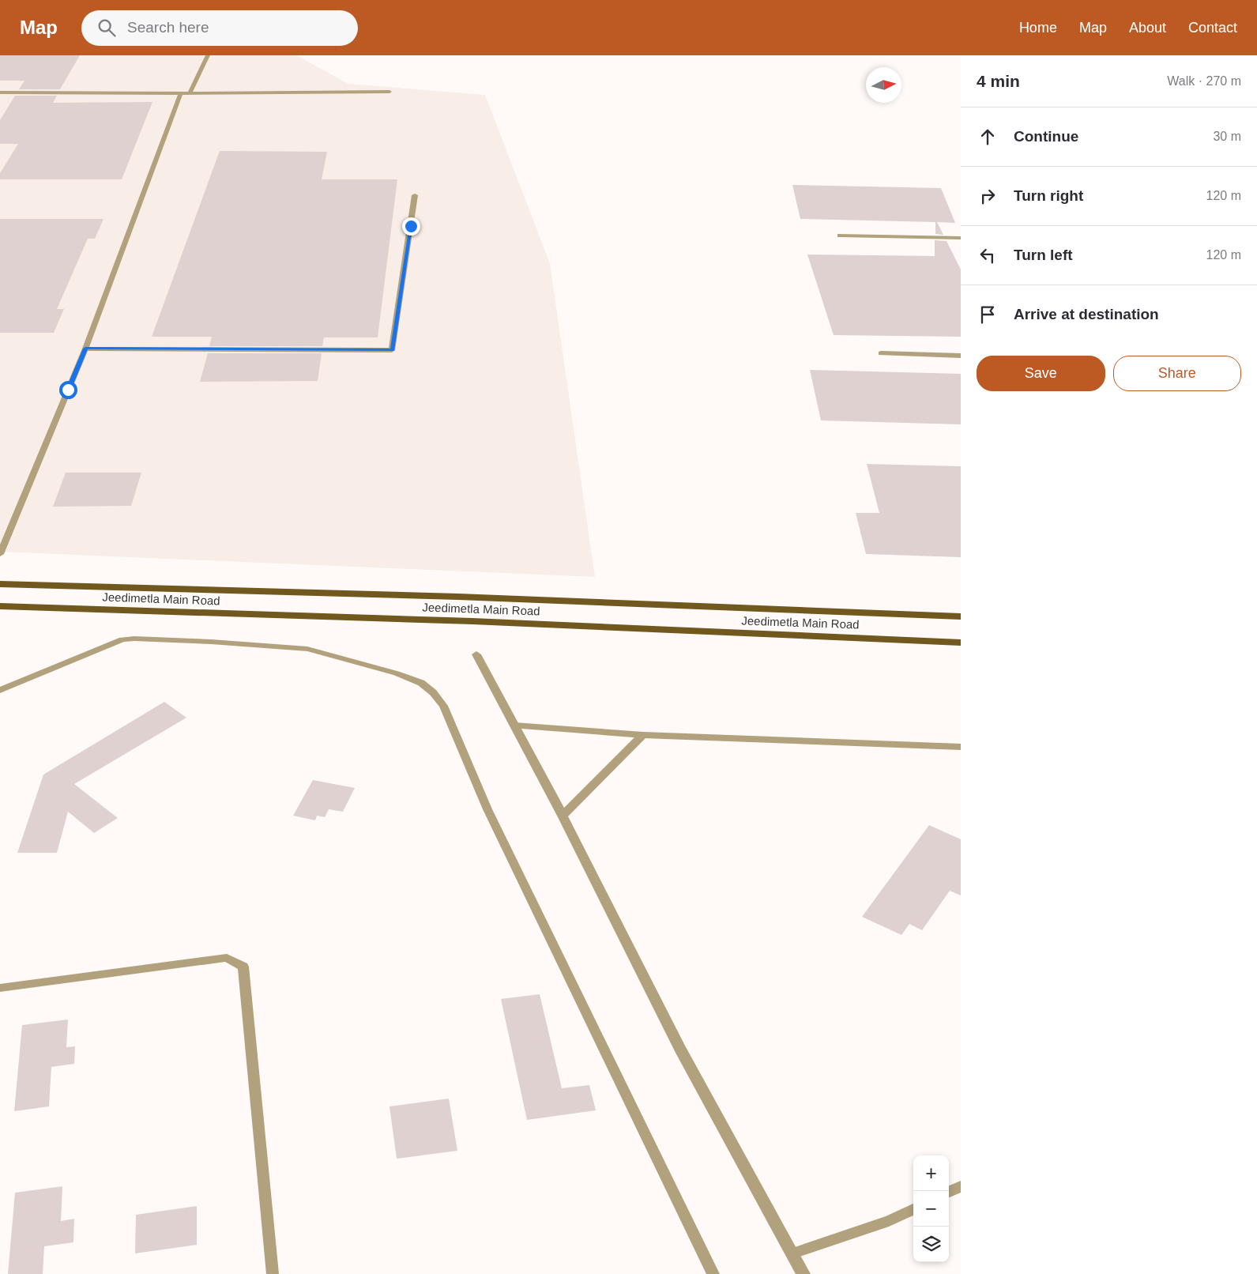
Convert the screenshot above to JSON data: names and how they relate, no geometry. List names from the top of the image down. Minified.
{"streets":{"main road":["Jeedimetla Main Road"]},"north":"right","page":{"header":"Map","search":"Search here","nav":["Home","Map","About","Contact"],"heading":["4 min","Walk · 270 m"],"list":[["Continue","30 m"],["Turn right","120 m"],["Turn left","120 m"],"Arrive at destination"],"buttons":["Save","Share"],"map_buttons":["+","−"]}}
